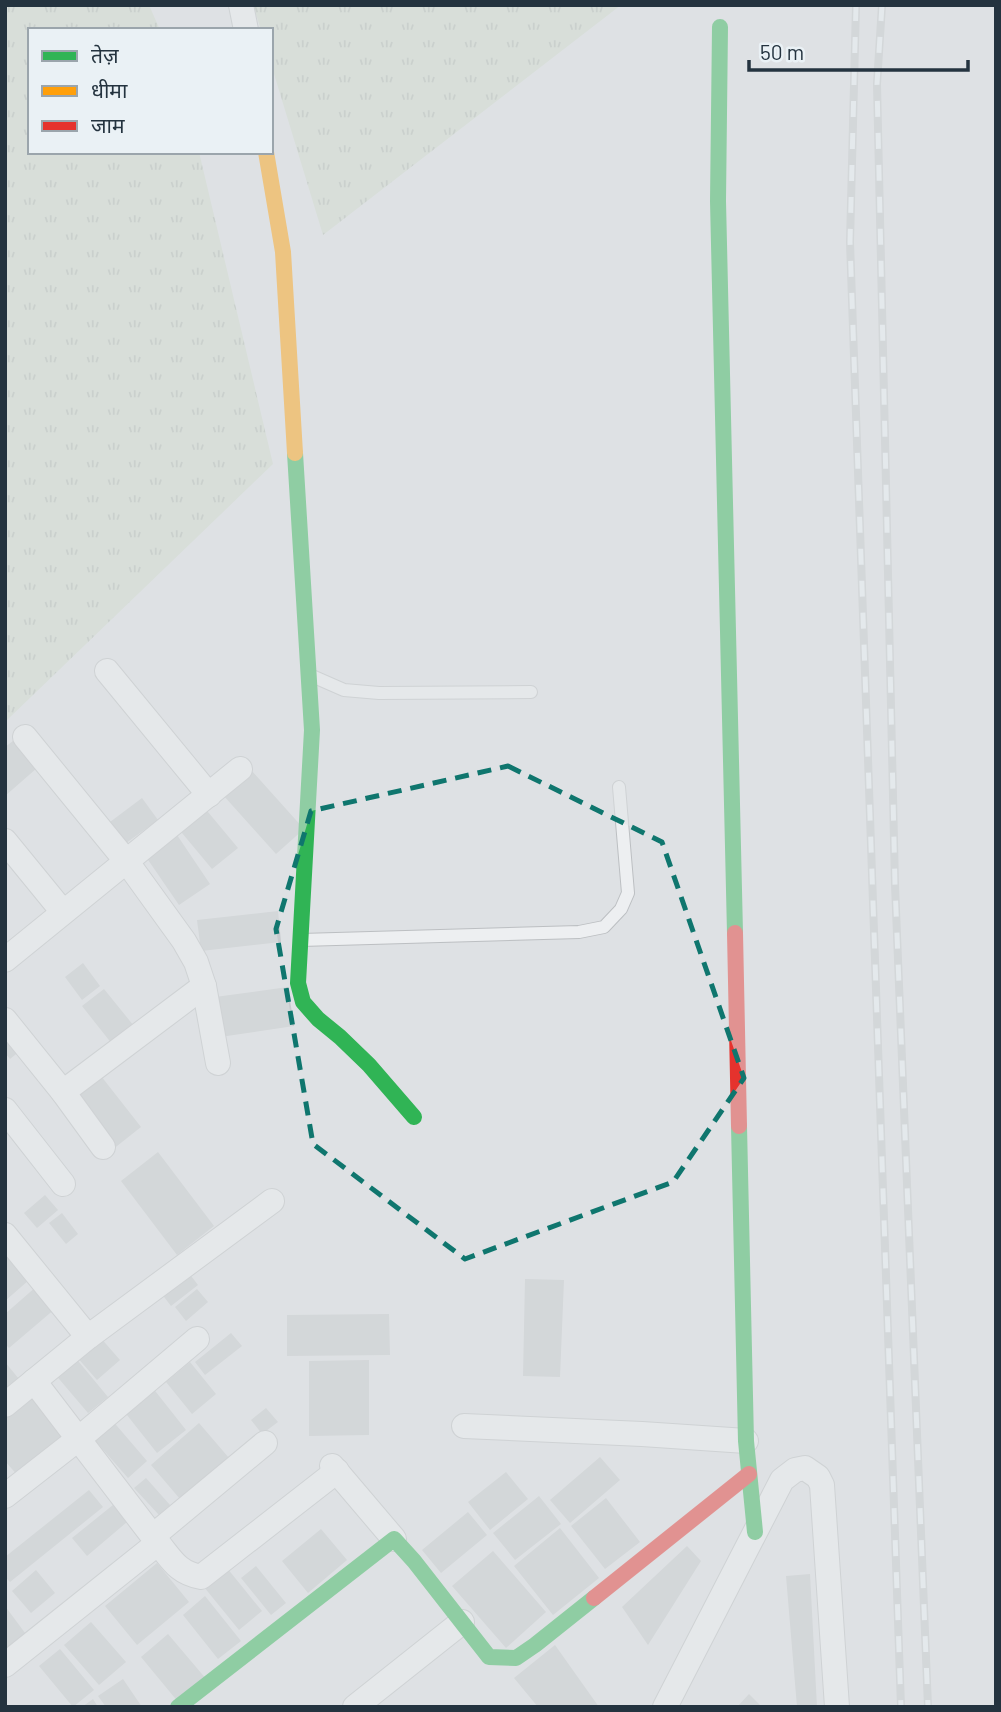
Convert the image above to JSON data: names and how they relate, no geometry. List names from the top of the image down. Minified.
{"legend":["तेज़","धीमा","जाम"],"scale_bar":"50 m"}
